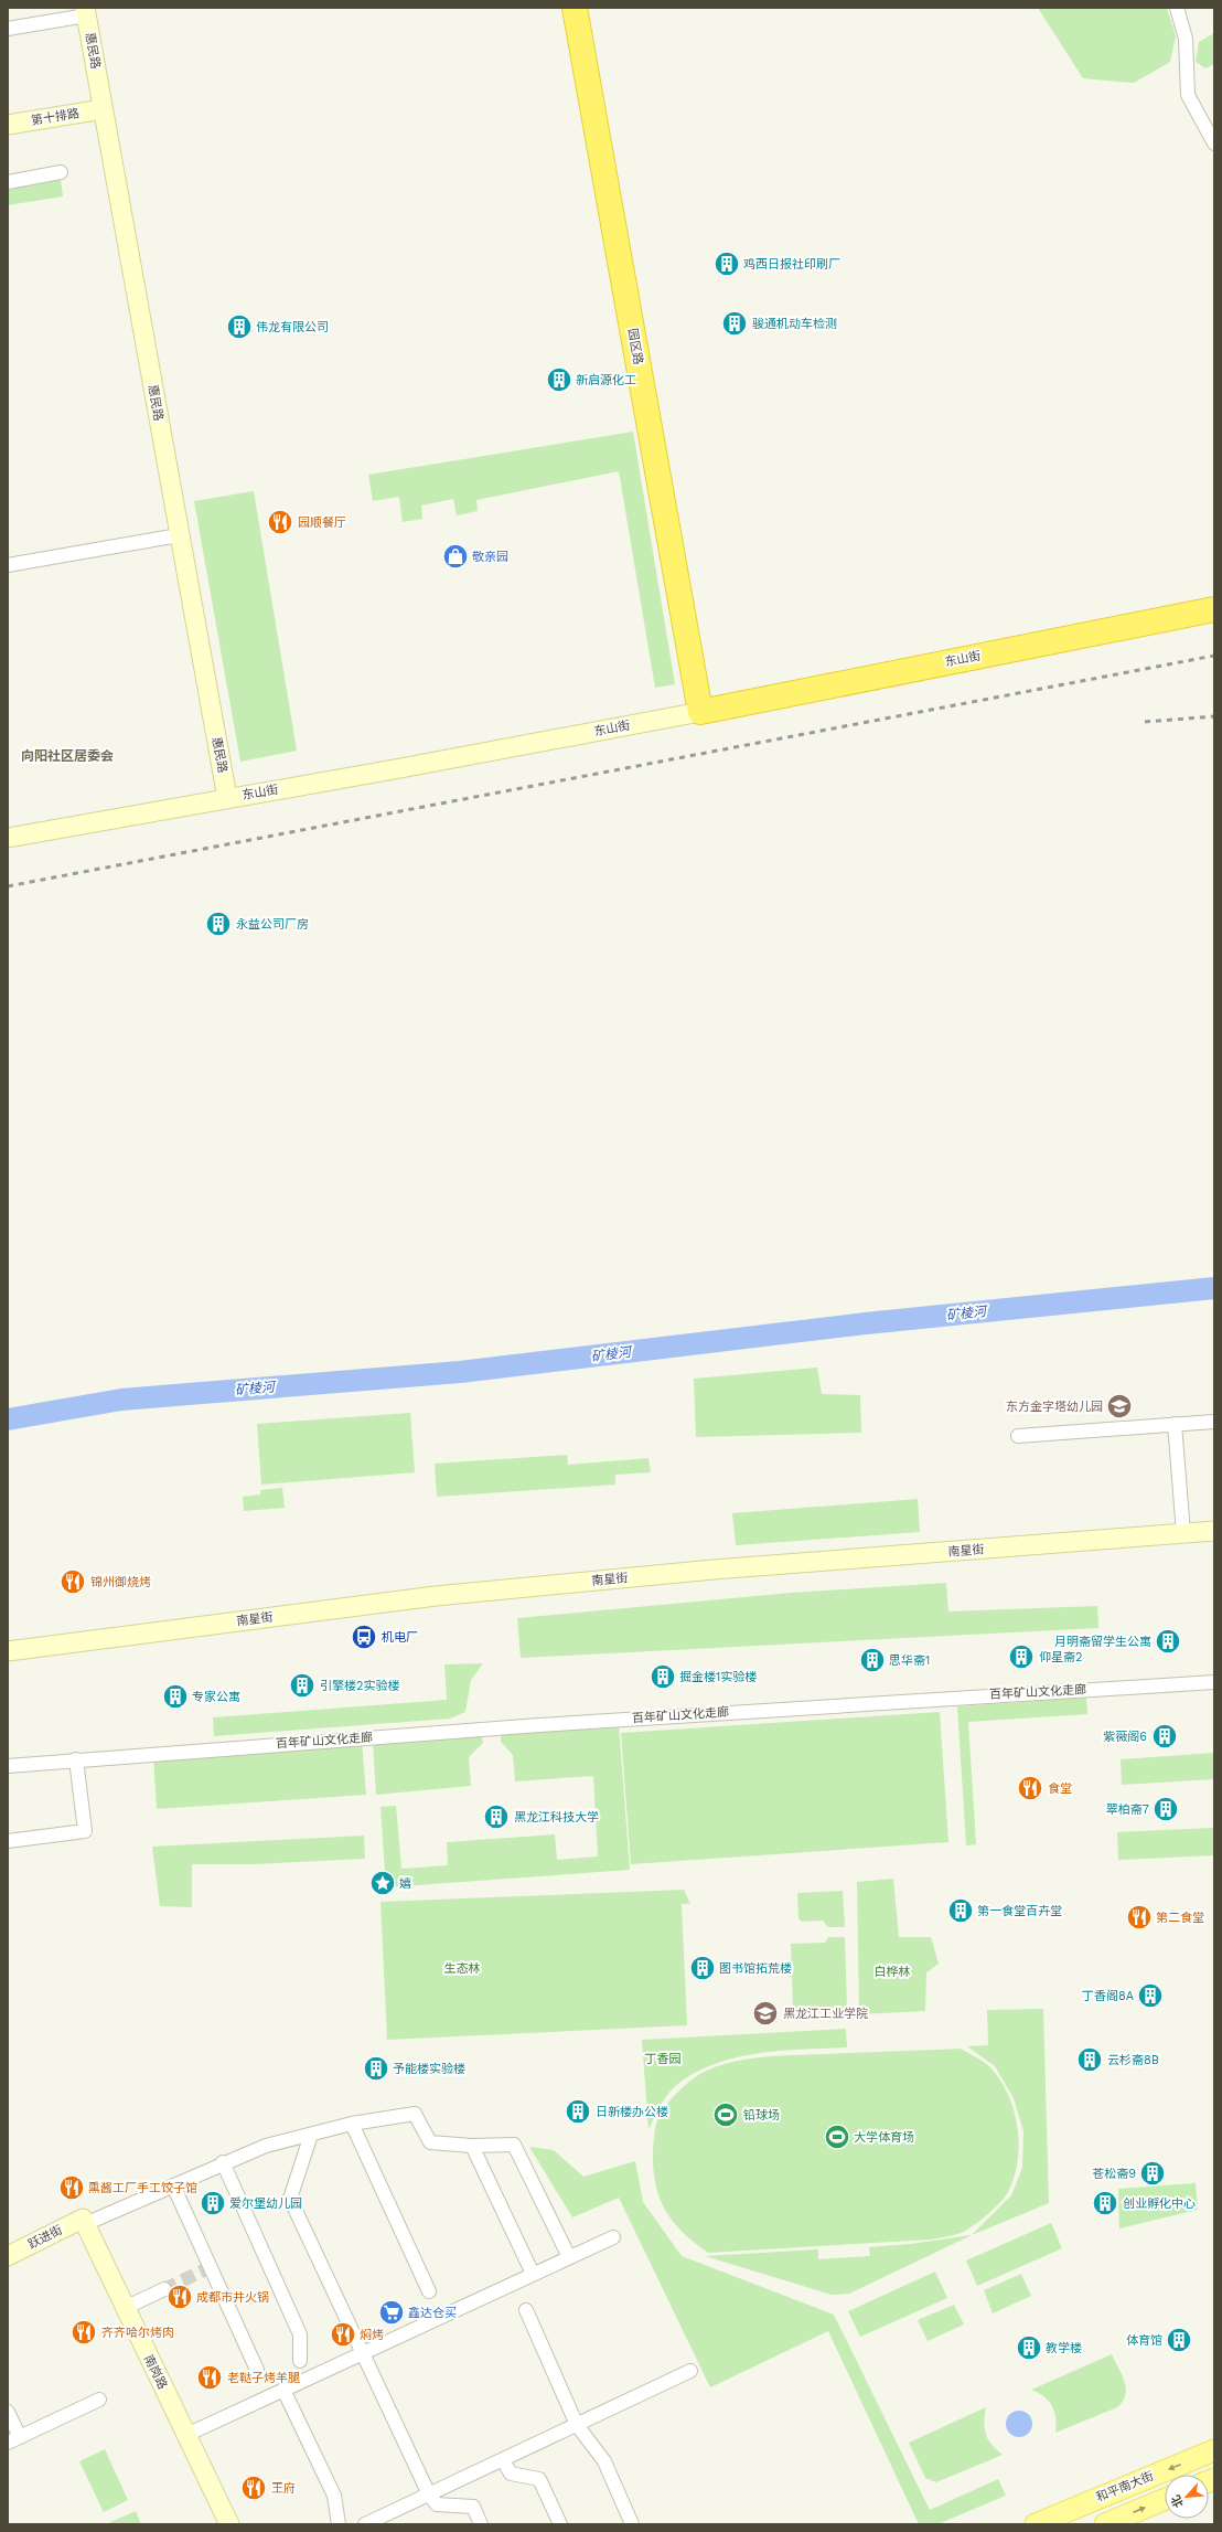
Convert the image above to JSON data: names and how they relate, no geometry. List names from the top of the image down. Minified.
{"streets":{"highway":["园区路","东山街"],"main road":["和平南大街"],"street":["惠民路","第十排路","南星街","百年矿山文化走廊","跃进街","南岗路"]},"crossings":[["惠民路","第十排路"],["惠民路","东山街"],["园区路","东山街"],["跃进街","南岗路"]],"districts":["向阳社区居委会"],"water":["矿棱河"],"parks":["生态林","白桦林","丁香园"],"places":{"building":["鸡西日报社印刷厂","骏通机动车检测","伟龙有限公司","新启源化工","永益公司厂房","月明斋留学生公寓","仰星斋2","思华斋1","掘金楼1实验楼","引擎楼2实验楼","专家公寓","紫薇阁6","翠柏斋7","黑龙江科技大学","第一食堂百卉堂","图书馆拓荒楼","丁香阁8A","云杉斋8B","予能楼实验楼","日新楼办公楼","苍松斋9","爱尔堡幼儿园","创业孵化中心","体育馆","教学楼"],"restaurant":["园顺餐厅","锦州御烧烤","食堂","第二食堂","熏酱工厂手工饺子馆","成都市井火锅","齐齐哈尔烤肉","焖烤","老鞑子烤羊腿","王府"],"shop":["敬亲园"],"school or university":["东方金字塔幼儿园","黑龙江工业学院"],"bus stop":["机电厂"],"place":["嬉"],"sports":["铅球场","大学体育场"],"supermarket":["鑫达仓买"]},"north":"bottom left"}
